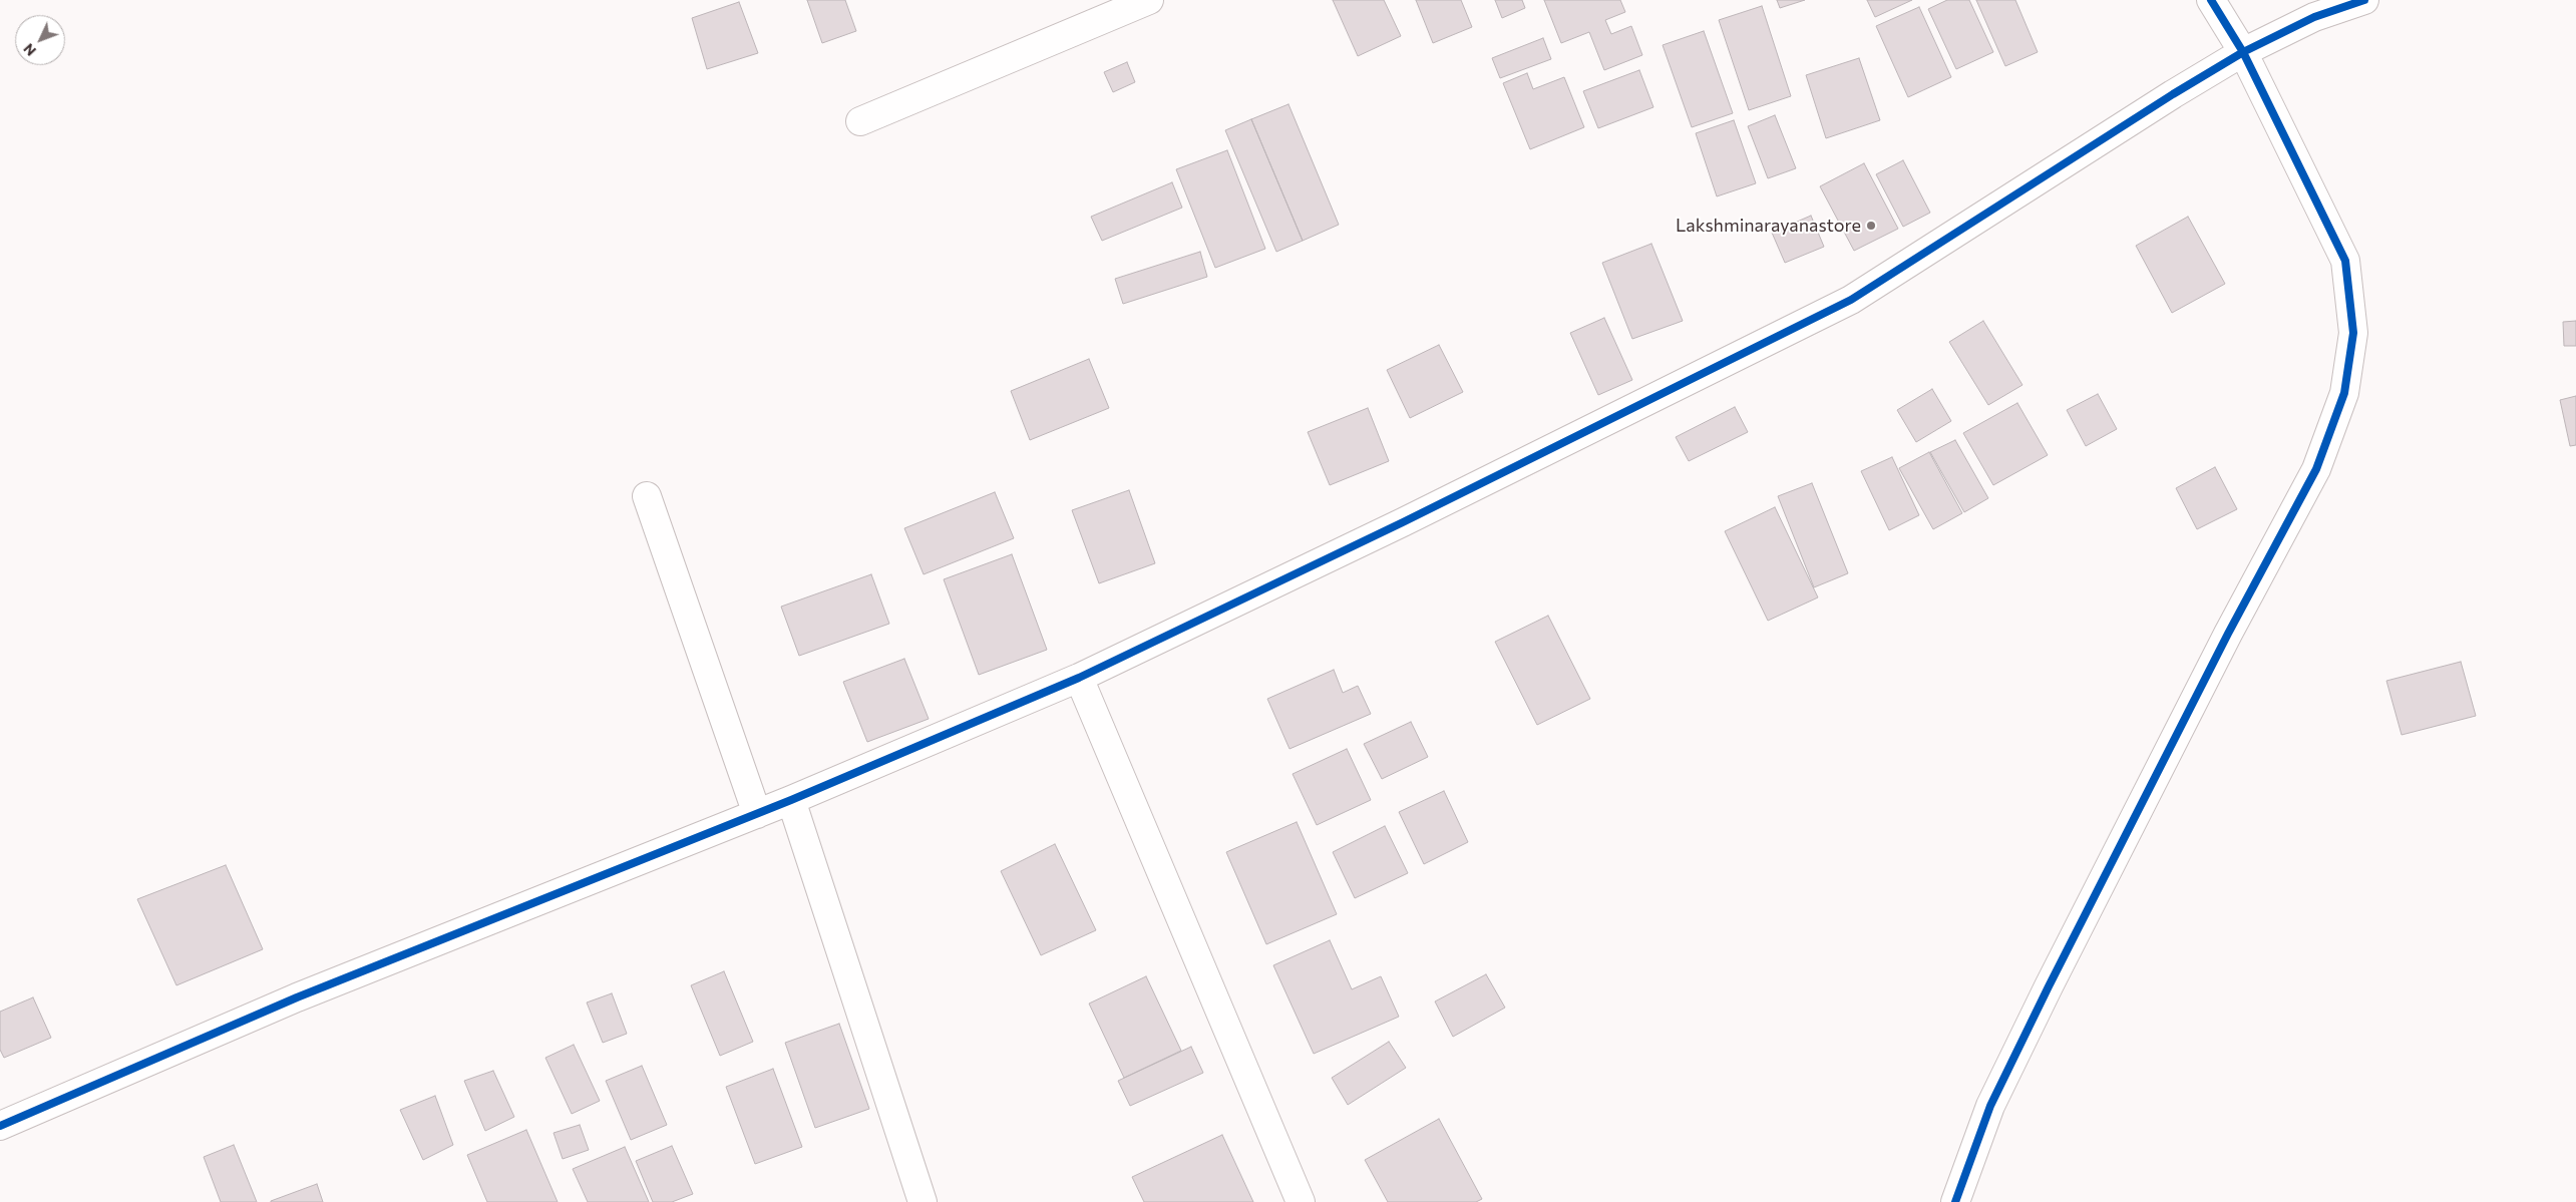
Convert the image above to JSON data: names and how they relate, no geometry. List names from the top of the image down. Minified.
{"places":["Lakshminarayanastore"],"north":"bottom left"}
